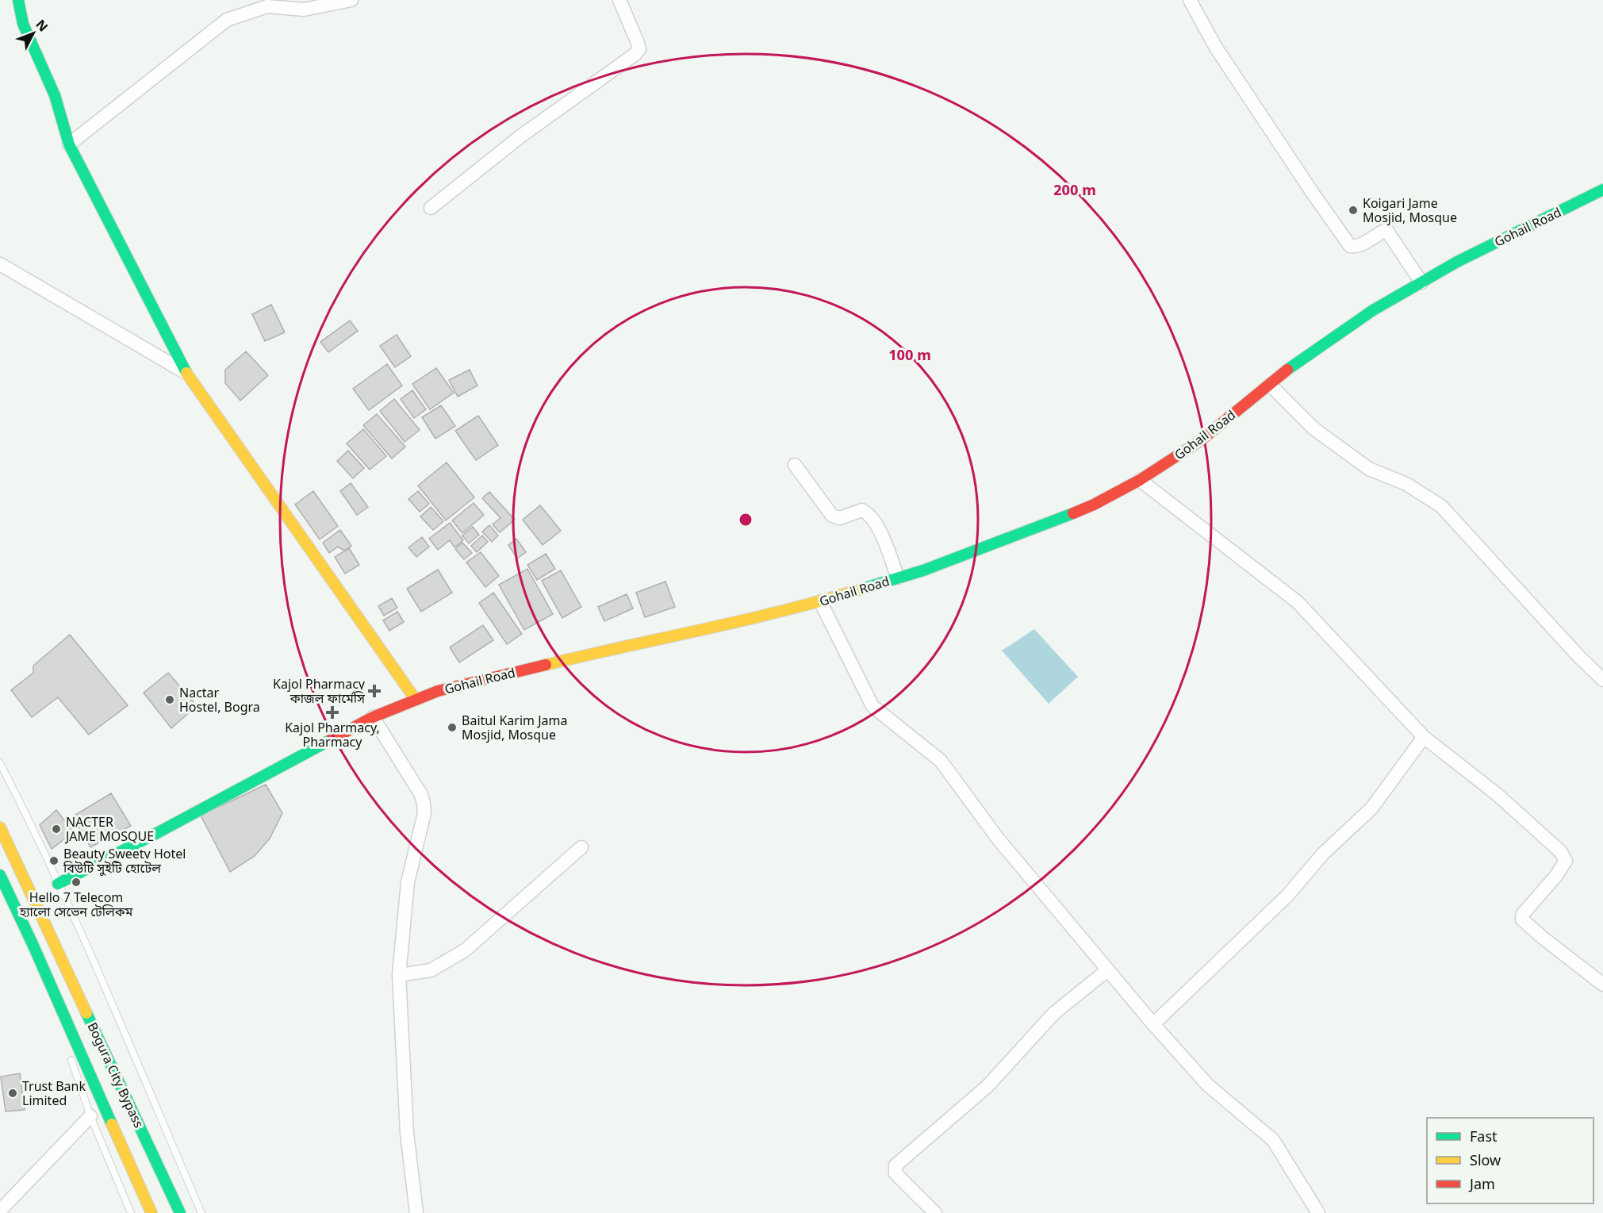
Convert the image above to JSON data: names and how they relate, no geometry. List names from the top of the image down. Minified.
{"streets":{"main road":["Gohail Road","Bogura City Bypass"]},"places":{"other":["Koigari Jame Mosjid, Mosque","Nactar Hostel, Bogra","Baitul Karim Jama Mosjid, Mosque","NACTER JAME MOSQUE","Beauty Sweety Hotel বিউটি সুইটি হোটেল","Hello 7 Telecom হ্যা‌লো সে‌ভেন টে‌লিকম","Trust Bank Limited"],"health":["Kajol Pharmacy কাজল ফার্মেসি","Kajol Pharmacy, Pharmacy"]},"legend":["Fast","Slow","Jam"],"north":"top right","rings":["200 m","100 m"]}
